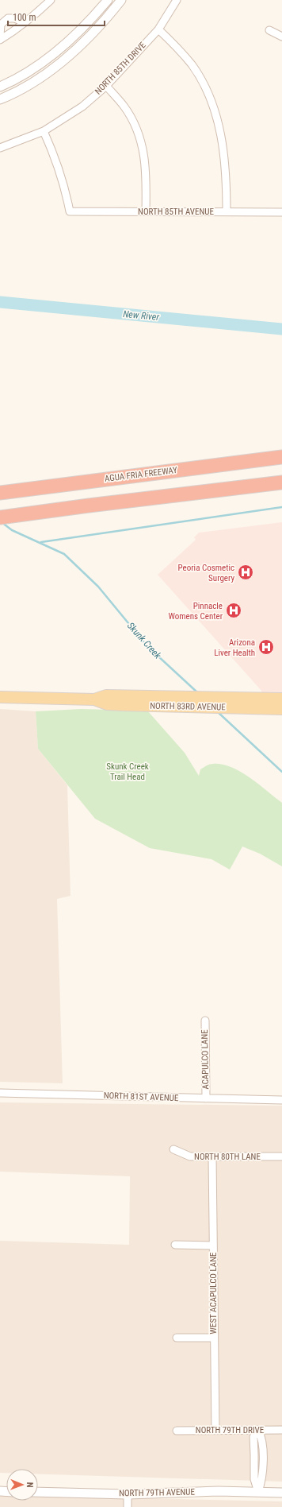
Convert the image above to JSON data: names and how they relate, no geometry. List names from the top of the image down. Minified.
{"streets":{"highway":["AGUA FRIA FREEWAY"],"main road":["NORTH 83RD AVENUE"],"street":["NORTH 85TH DRIVE","NORTH 85TH AVENUE","ACAPULCO LANE","NORTH 81ST AVENUE","NORTH 80TH LANE","WEST ACAPULCO LANE","NORTH 79TH DRIVE","NORTH 79TH AVENUE"]},"crossings":[["NORTH 85TH DRIVE","NORTH 85TH AVENUE"],["ACAPULCO LANE","NORTH 81ST AVENUE"],["NORTH 80TH LANE","WEST ACAPULCO LANE"],["WEST ACAPULCO LANE","NORTH 79TH DRIVE"]],"water":["New River","Skunk Creek"],"parks":["Skunk Creek Trail Head"],"places":{"hospital":["Peoria Cosmetic Surgery","Pinnacle Womens Center","Arizona Liver Health"]},"scale_bar":"100 m","north":"right"}
